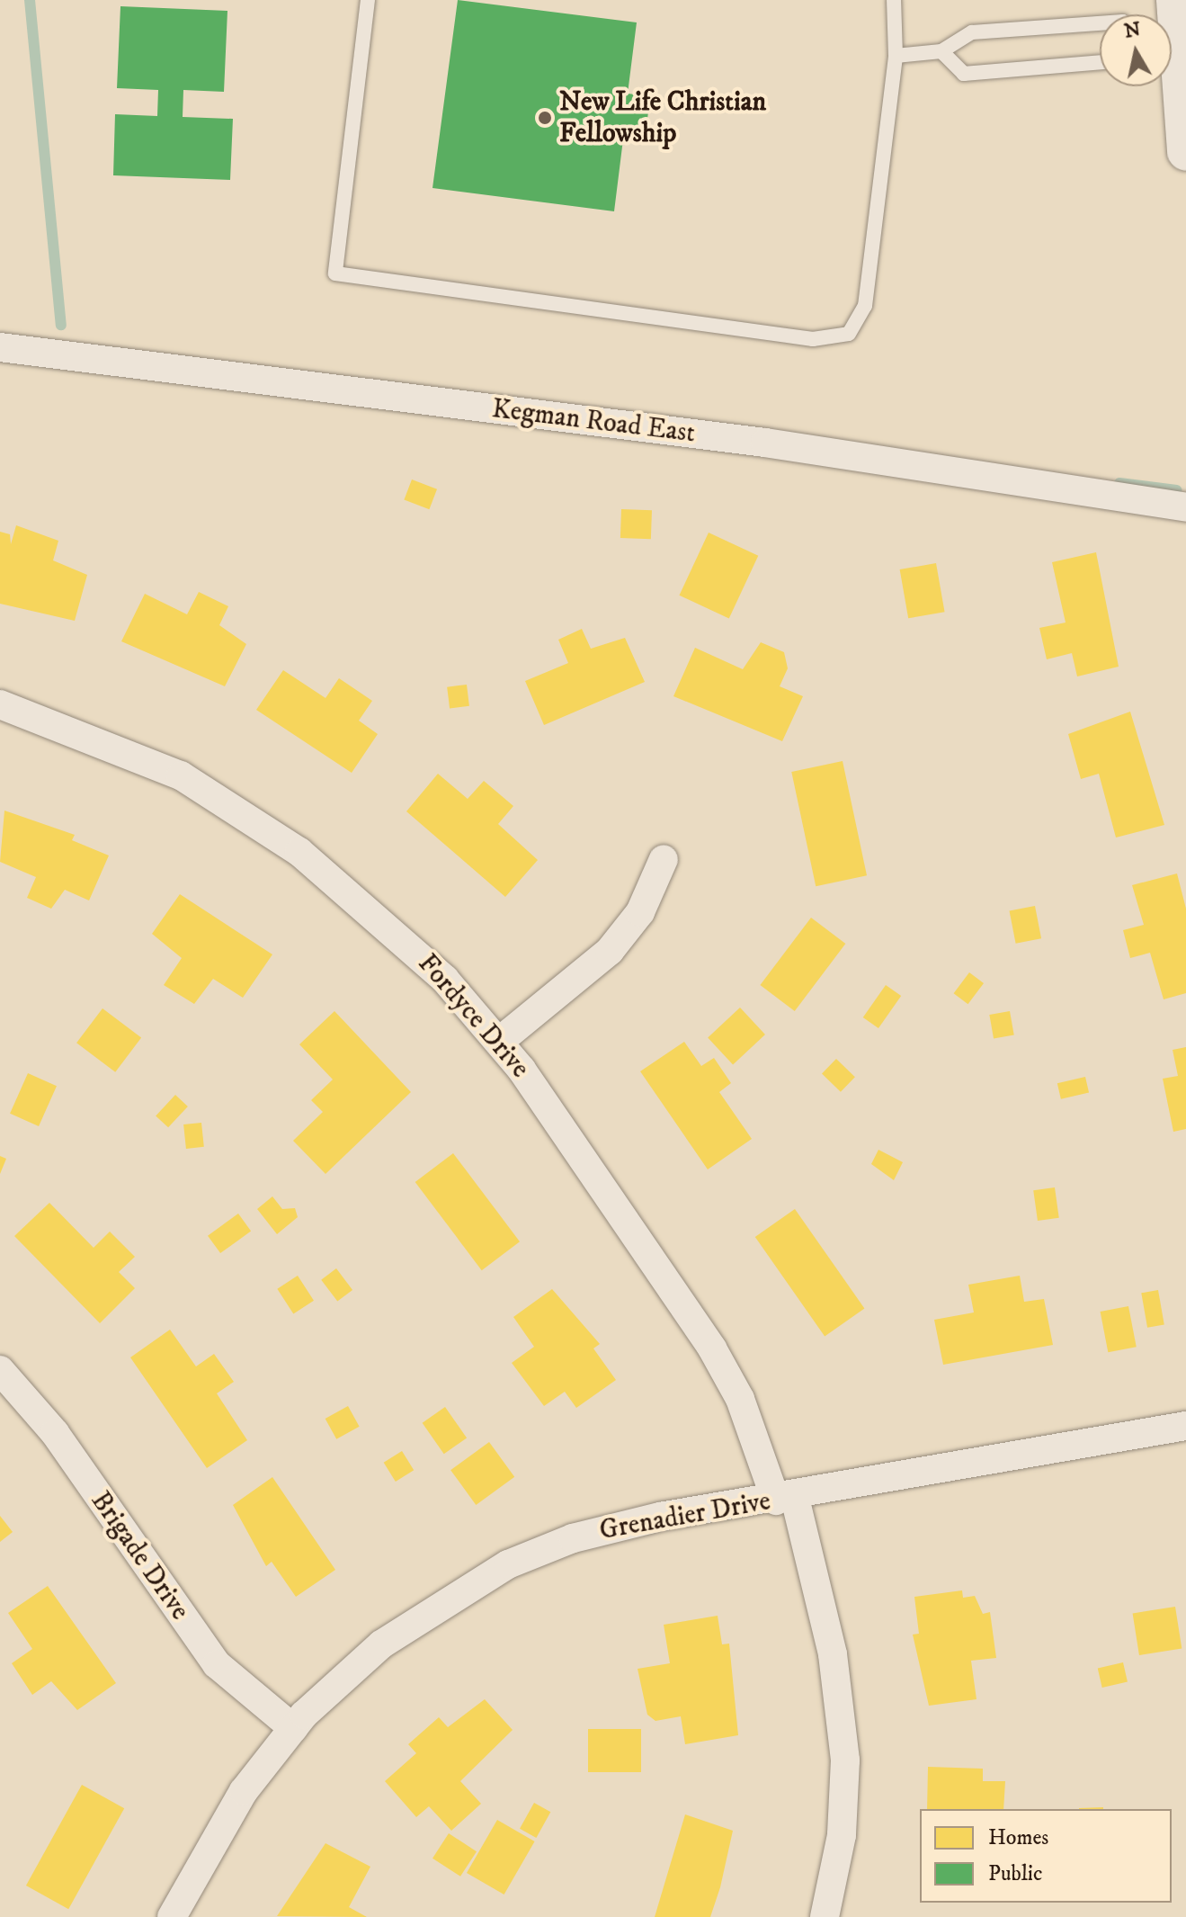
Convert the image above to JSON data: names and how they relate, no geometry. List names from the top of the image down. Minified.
{"streets":{"street":["Kegman Road East","Fordyce Drive","Grenadier Drive","Brigade Drive"]},"crossings":[["Fordyce Drive","Grenadier Drive"],["Grenadier Drive","Brigade Drive"]],"places":["New Life Christian Fellowship"],"legend":["Homes","Public"],"north":"top"}
